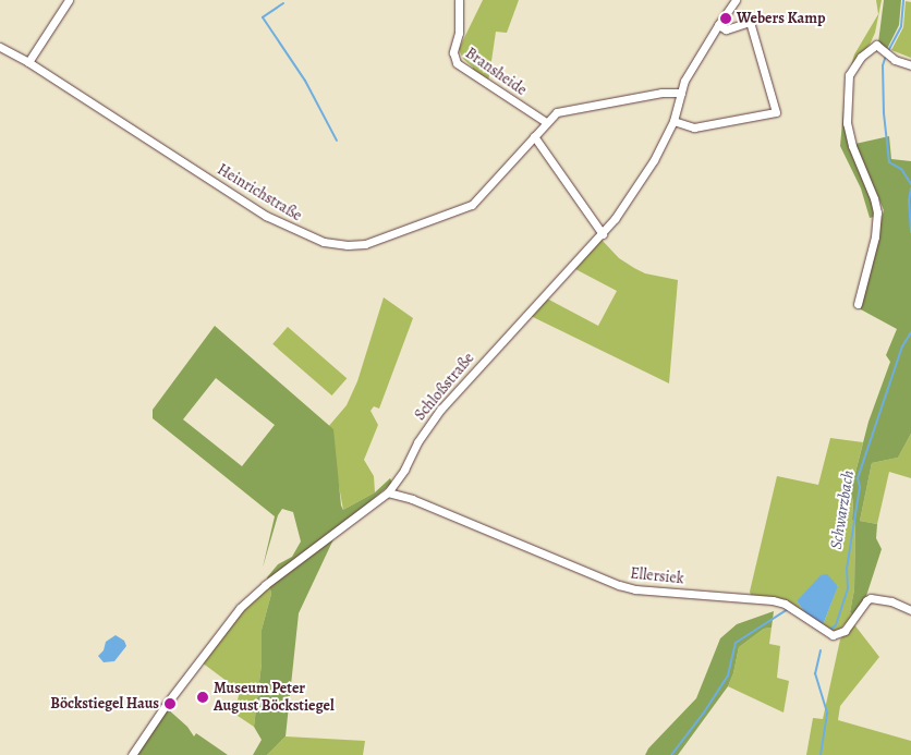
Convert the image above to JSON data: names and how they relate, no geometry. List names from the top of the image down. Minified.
{"streets":{"street":["Bransheide","Heinrichstraße","Schloßstraße","Ellersiek"]},"crossings":[["Bransheide","Heinrichstraße"],["Heinrichstraße","Schloßstraße"],["Schloßstraße","Ellersiek"]],"water":["Schwarzbach"],"places":["Webers Kamp","Museum Peter August Böckstiegel","Böckstiegel Haus"]}
